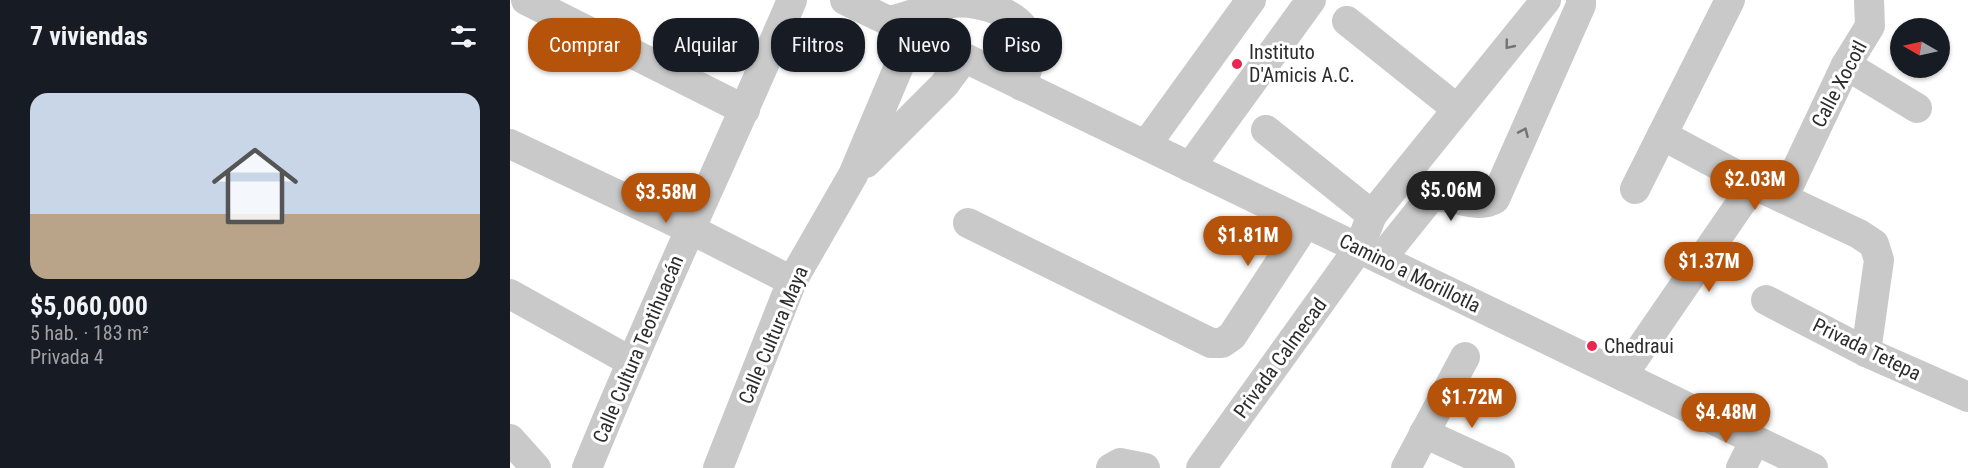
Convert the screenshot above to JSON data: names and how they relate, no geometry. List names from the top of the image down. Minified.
{"streets":{"street":["Calle Xocotl","Camino a Morillotla","Calle Cultura Maya","Calle Cultura Teotihuacán","Privada Tetepa","Privada Calmecad"]},"crossings":[["Camino a Morillotla","Privada Calmecad"]],"places":["Instituto D'Amicis A.C.","Chedraui"],"north":"left","page":{"heading":"7 viviendas","chip":["Comprar","Alquilar","Filtros","Nuevo","Piso"],"list":[{"name":"$5,060,000","note":"5 hab. · 183 m² · Privada 4"}],"price":["$2.03M","$5.06M","$3.58M","$1.81M","$1.37M","$1.72M","$4.48M"]}}
